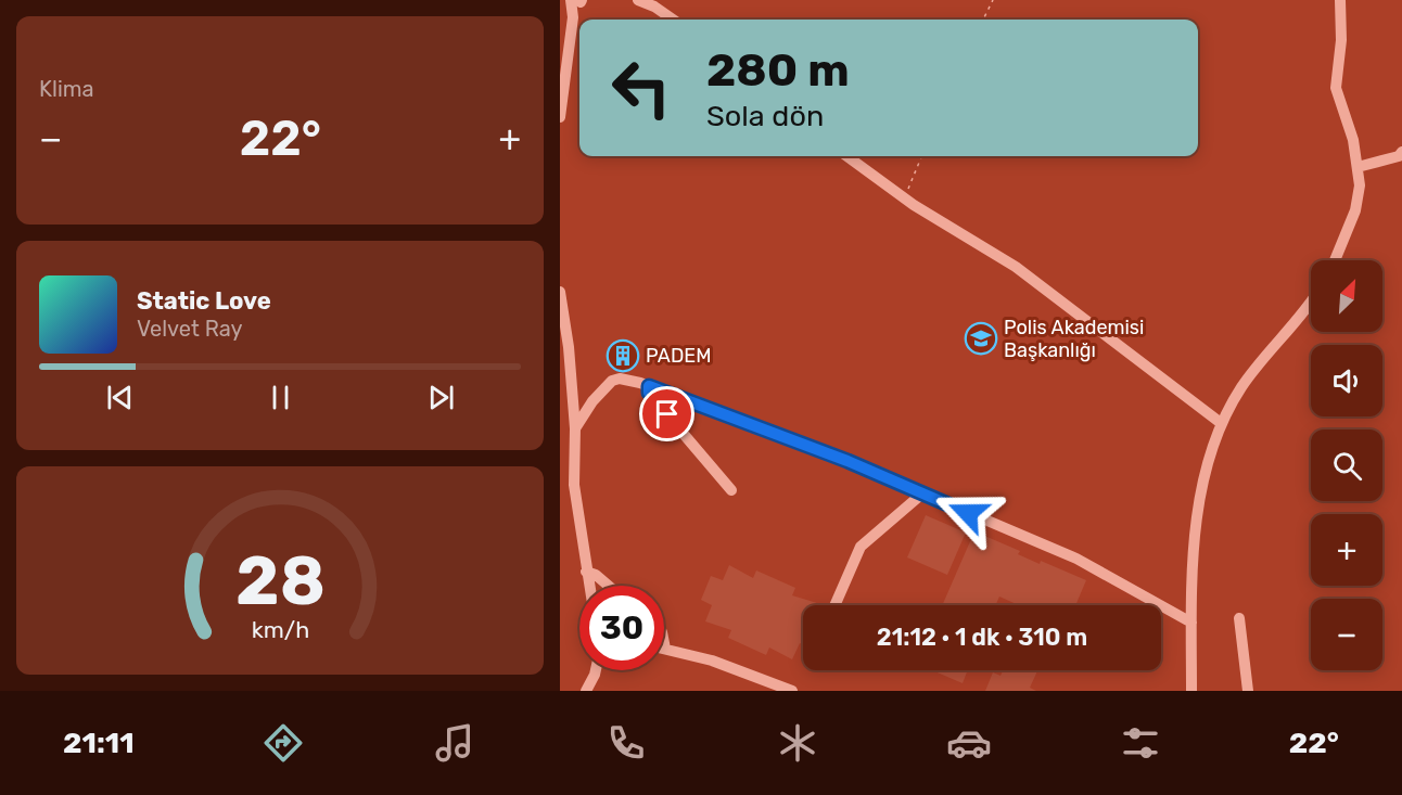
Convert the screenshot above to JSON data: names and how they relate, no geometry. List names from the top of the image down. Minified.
{"places":{"school or university":["Polis Akademisi Başkanlığı"],"building":["PADEM"]},"north":"top right","page":{"tile":"Klima","turn":["280 m","Sola dön"],"heat":["−","22°","+"],"map_buttons":["+","−"],"song":["Static Love","Velvet Ray"],"limit":"30","trip":"21:12 · 1 dk · 310 m","tabs":["21:11","22°"],"gauge":["28","km/h"]}}
